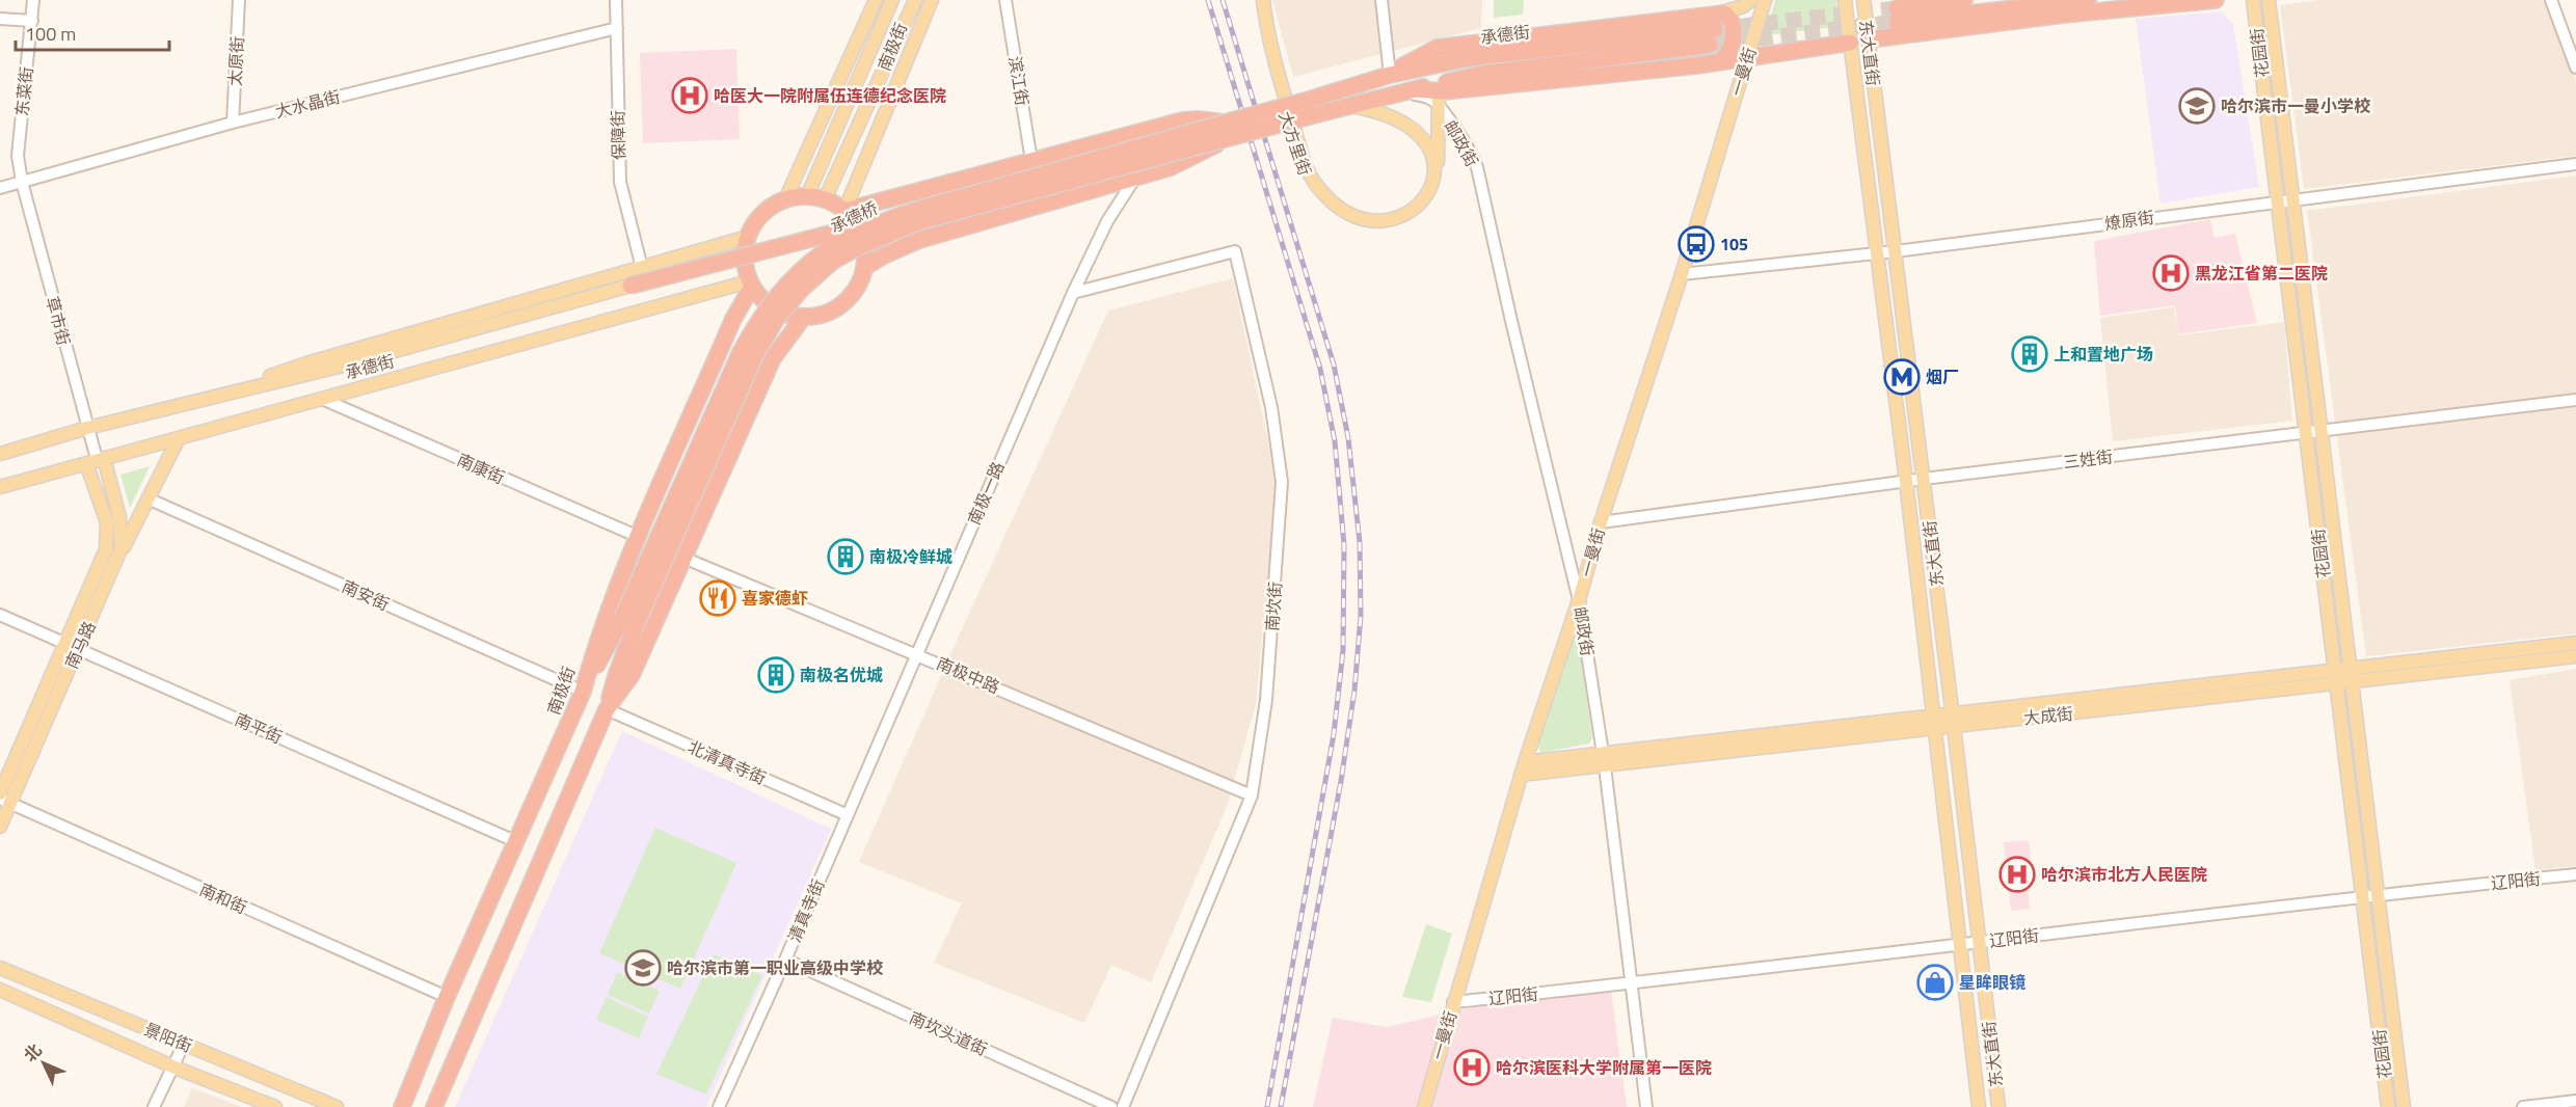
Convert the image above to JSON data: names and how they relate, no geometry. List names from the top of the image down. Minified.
{"streets":{"highway":["承德街","南极街","承德桥"],"main road":["东大直街","花园街","一曼街","大方里街","南马路","大成街","景阳街"],"street":["太原街","滨江街","东菜街","大水晶街","保障街","邮政街","燎原街","草市街","三姓街","南康街","南极一路","南安街","南坎街","南极中路","南平街","北清真寺街","辽阳街","南和街","清真寺街","南坎头道街"]},"crossings":[["承德街","南极街"],["承德街","承德桥"],["承德街","草市街"],["承德街","南康街"],["承德街","南马路"],["南极街","南康街"],["南极街","南安街"],["南极街","南平街"],["南极街","南和街"],["东大直街","燎原街"],["东大直街","三姓街"],["东大直街","大成街"],["东大直街","辽阳街"],["花园街","燎原街"],["花园街","三姓街"],["花园街","大成街"],["花园街","辽阳街"],["太原街","大水晶街"],["一曼街","邮政街"],["一曼街","燎原街"],["一曼街","三姓街"],["一曼街","大成街"],["一曼街","辽阳街"],["东菜街","大水晶街"],["东菜街","草市街"],["大水晶街","保障街"],["大水晶街","草市街"],["大方里街","邮政街"],["邮政街","大成街"],["邮政街","辽阳街"],["草市街","南马路"],["南极一路","南坎街"],["南极一路","南极中路"],["南极一路","北清真寺街"],["南极一路","清真寺街"],["南坎街","南极中路"],["南马路","南平街"],["南马路","南和街"],["北清真寺街","清真寺街"],["清真寺街","南坎头道街"]],"places":{"hospital":["哈医大一院附属伍连德纪念医院","黑龙江省第二医院","哈尔滨市北方人民医院","哈尔滨医科大学附属第一医院"],"school or university":["哈尔滨市一曼小学校","哈尔滨市第一职业高级中学校"],"bus stop":["105"],"building":["上和置地广场","南极冷鲜城","南极名优城"],"metro station":["烟厂"],"restaurant":["喜家德虾"],"shop":["星眸眼镜"]},"scale_bar":"100 m","north":"top left"}
